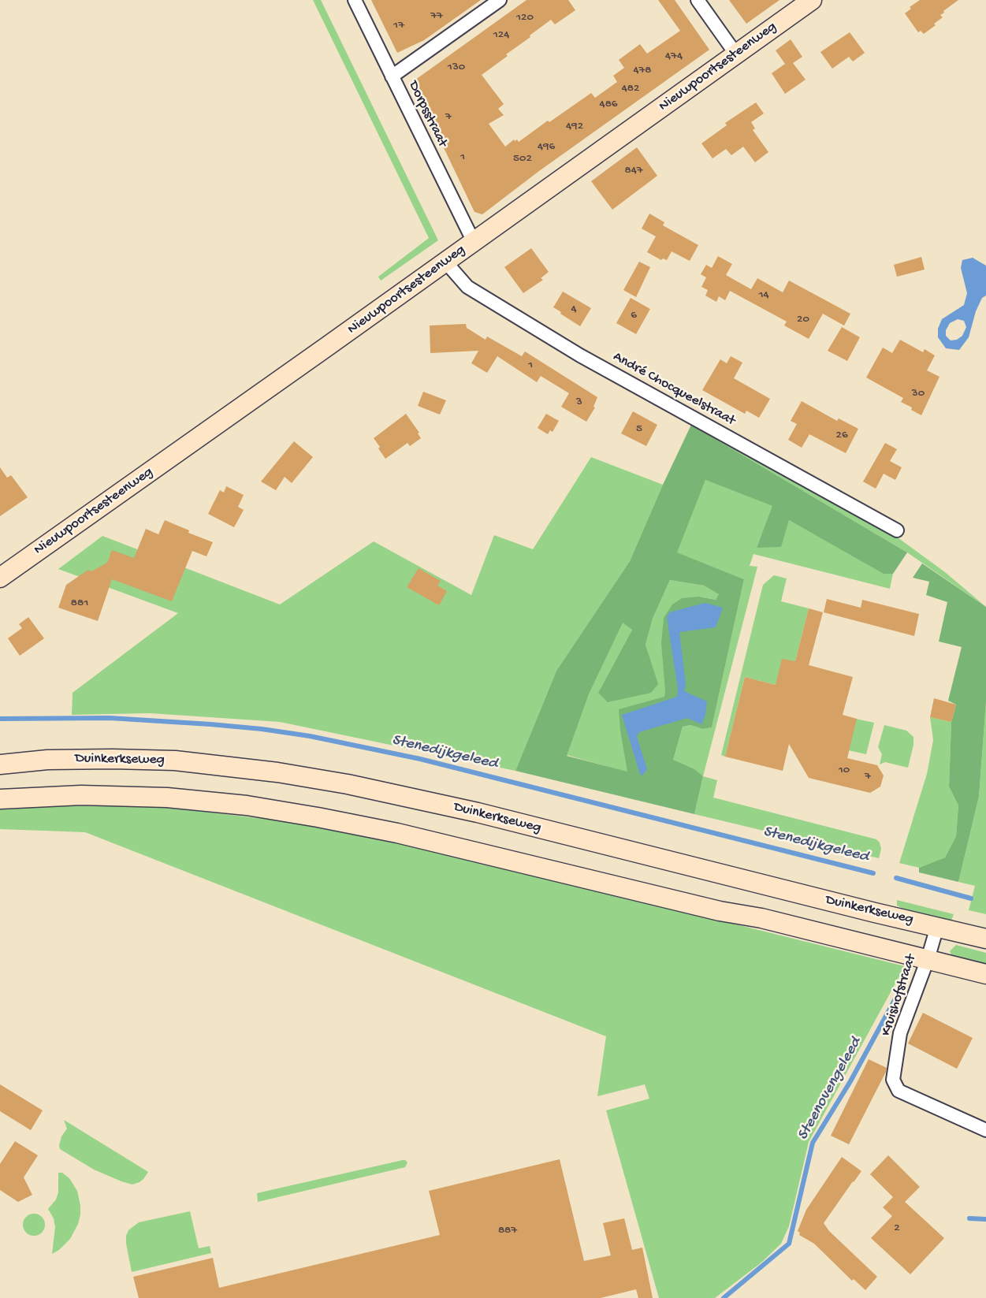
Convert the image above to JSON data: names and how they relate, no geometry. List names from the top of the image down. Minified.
{"streets":{"main road":["Nieuwpoortsesteenweg","Duinkerkseweg"],"street":["Dorpsstraat","André Chocqueelstraat","Kruishofstraat"]},"crossings":[["Nieuwpoortsesteenweg","Dorpsstraat"],["Nieuwpoortsesteenweg","André Chocqueelstraat"],["Duinkerkseweg","Kruishofstraat"]],"water":["Stenedijkgeleed","Steenovengeleed"],"house_numbers":["77","120","17","124","474","130","478","482","486","7","492","496","1","502","847","14","4","6","20","1","30","3","5","26","881","10","7","2","887"]}
